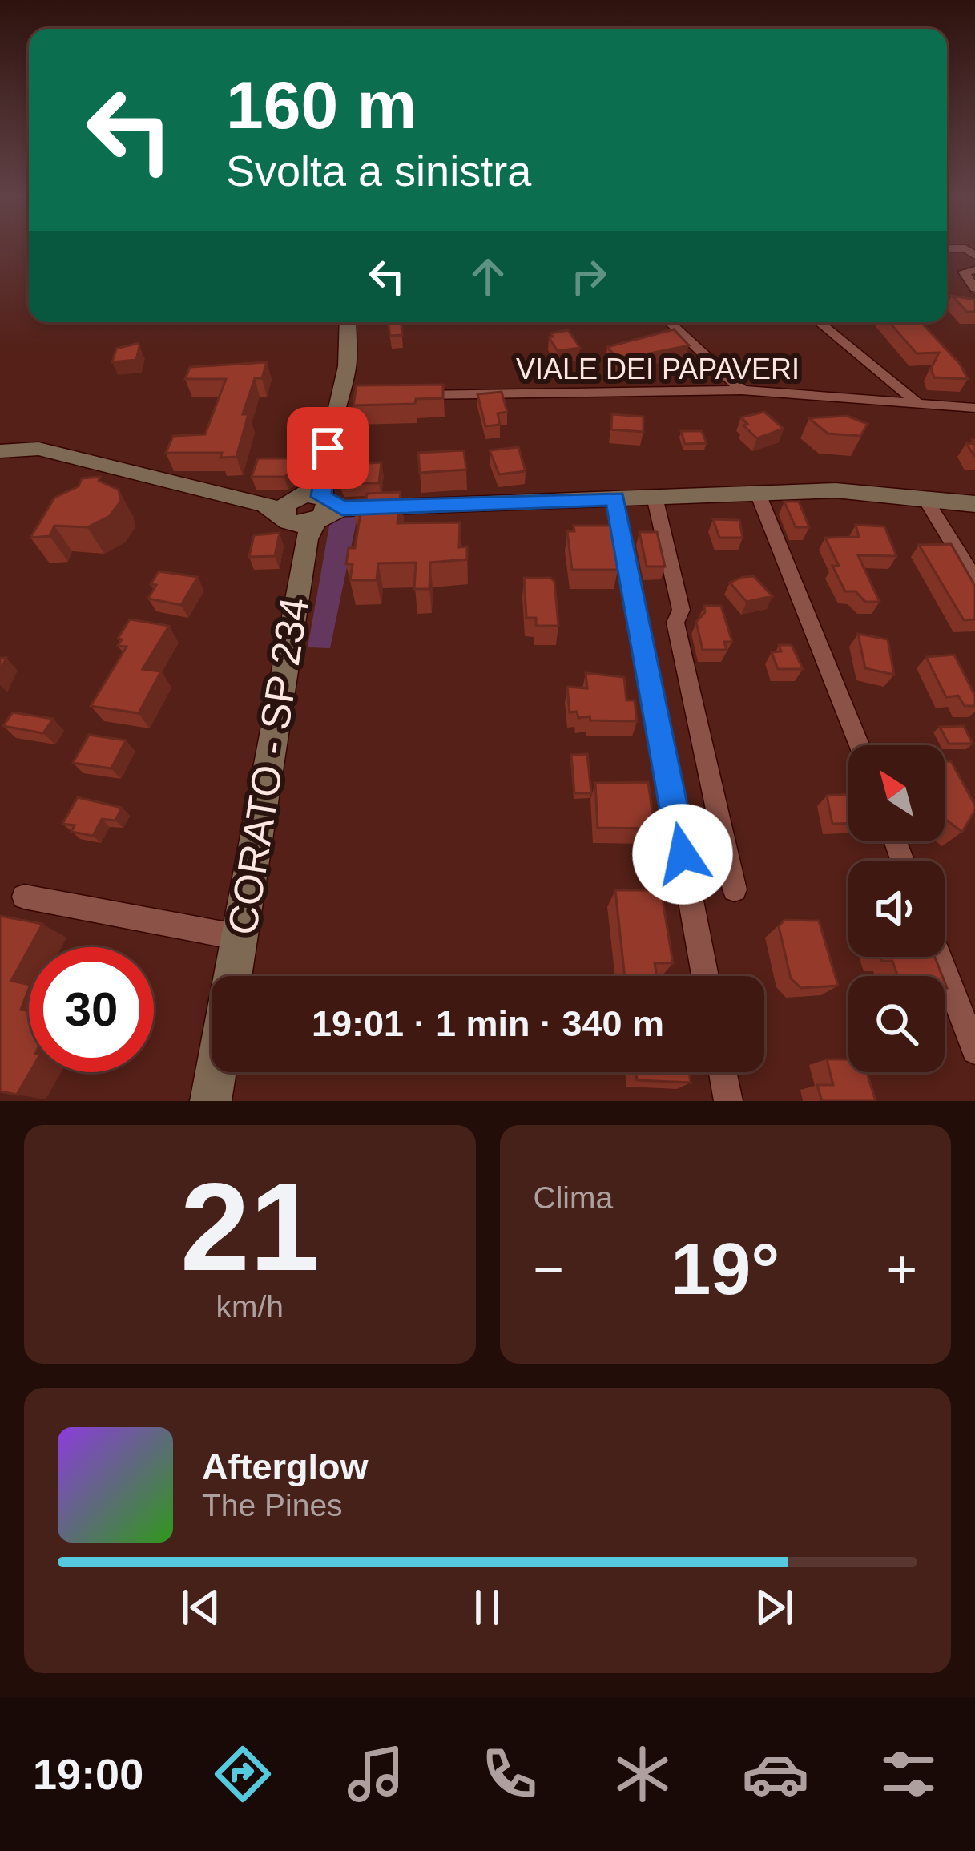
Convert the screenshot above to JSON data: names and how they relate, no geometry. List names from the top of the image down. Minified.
{"streets":{"street":["VIALE DEI PAPAVERI","CORATO - SP 234"]},"north":"top left","page":{"turn":["160 m","Svolta a sinistra"],"limit":"30","trip":"19:01 · 1 min · 340 m","tile":[["21","km/h"],"Clima"],"heat":["−","19°","+"],"song":["Afterglow","The Pines"],"tabs":"19:00"}}
